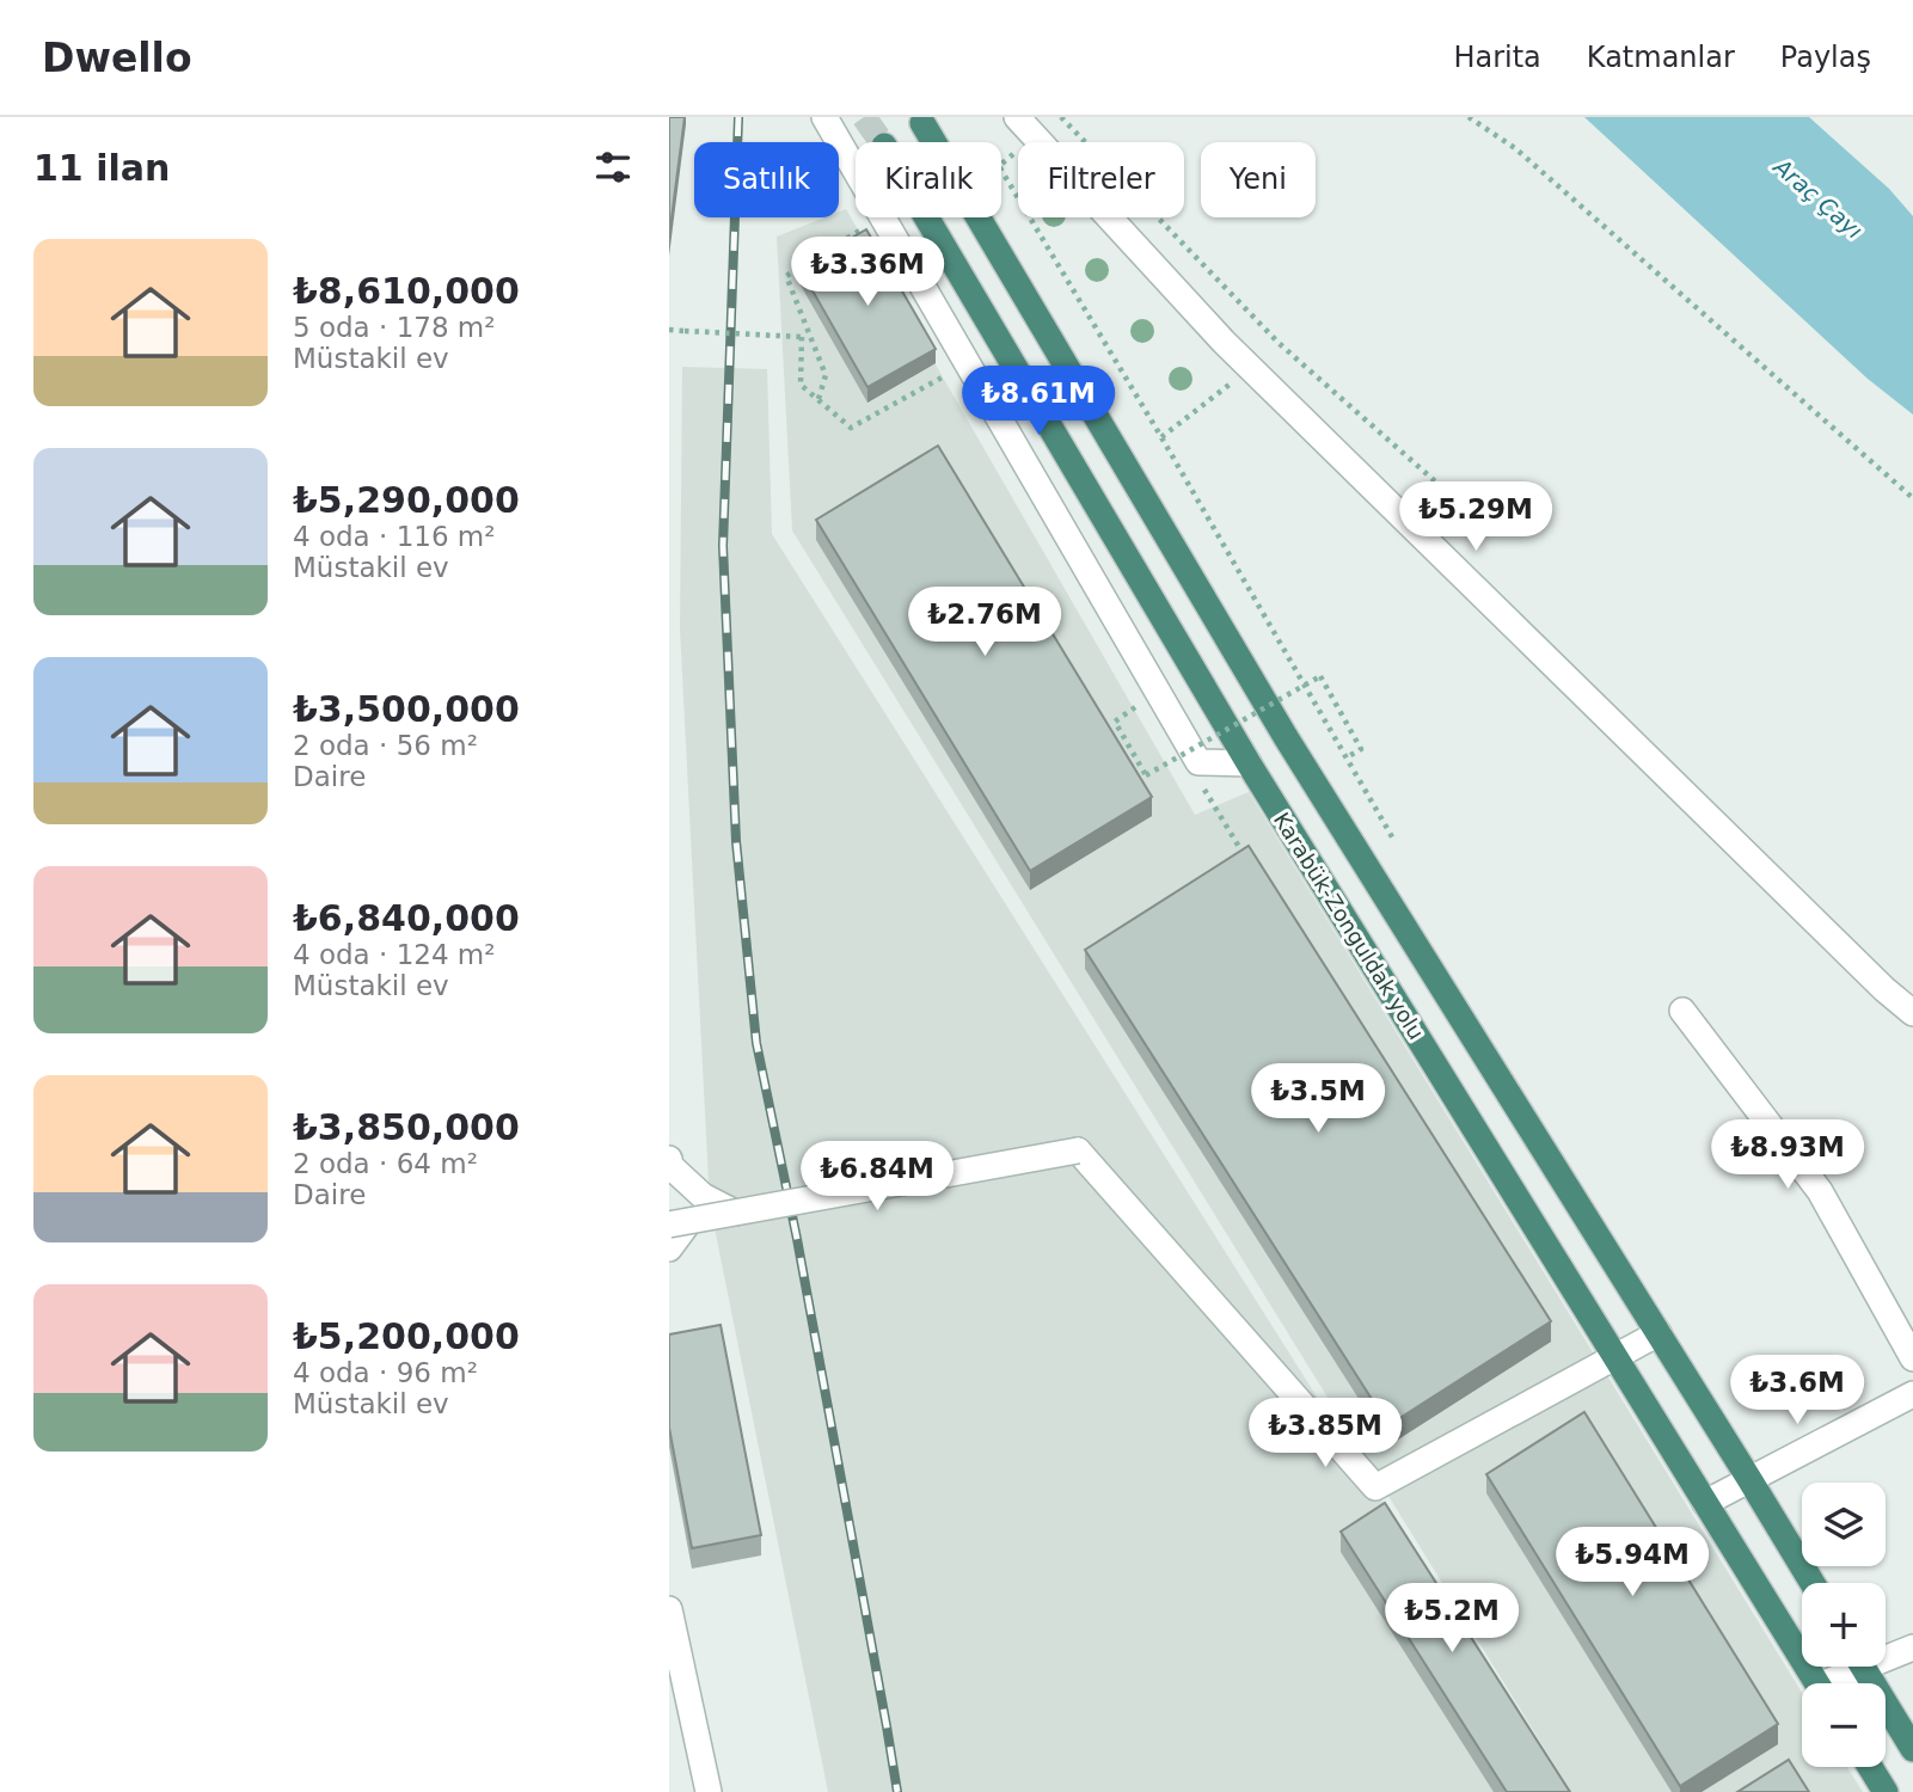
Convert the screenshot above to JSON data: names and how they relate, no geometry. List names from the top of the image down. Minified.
{"streets":{"highway":["Karabük-Zonguldak yolu"]},"water":["Araç Çayı"],"page":{"header":"Dwello","nav":["Harita","Katmanlar","Paylaş"],"heading":"11 ilan","chip":["Satılık","Kiralık","Filtreler","Yeni"],"list":[{"name":"₺8,610,000","note":"5 oda · 178 m² · Müstakil ev"},{"name":"₺5,290,000","note":"4 oda · 116 m² · Müstakil ev"},{"name":"₺3,500,000","note":"2 oda · 56 m² · Daire"},{"name":"₺6,840,000","note":"4 oda · 124 m² · Müstakil ev"},{"name":"₺3,850,000","note":"2 oda · 64 m² · Daire"},{"name":"₺5,200,000","note":"4 oda · 96 m² · Müstakil ev"}],"price":["₺3.36M","₺8.61M","₺5.29M","₺2.76M","₺3.5M","₺8.93M","₺6.84M","₺3.6M","₺3.85M","₺5.94M","₺5.2M"],"map_buttons":["+","−"]}}
